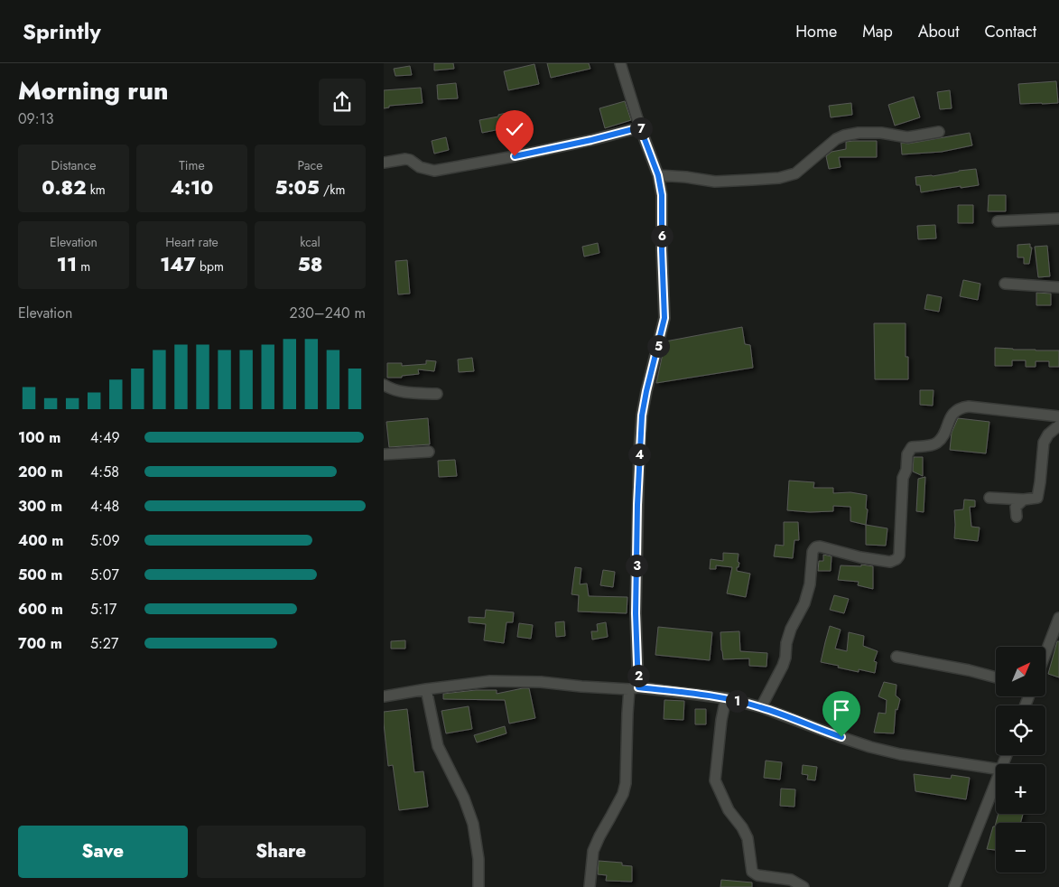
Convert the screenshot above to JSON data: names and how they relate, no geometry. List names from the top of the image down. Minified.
{"north":"top right","page":{"header":"Sprintly","nav":["Home","Map","About","Contact"],"heading":["Morning run","09:13"],"pins":["7","6","5","4","3","2","1"],"stats":[["Distance","0.82 km"],["Time","4:10"],["Pace","5:05 /km"],["Elevation","11 m"],["Heart rate","147 bpm"],["kcal","58"]],"chart":["Elevation","230–240 m"],"list":[{"name":"100 m","note":"4:49"},{"name":"200 m","note":"4:58"},{"name":"300 m","note":"4:48"},{"name":"400 m","note":"5:09"},{"name":"500 m","note":"5:07"},{"name":"600 m","note":"5:17"},{"name":"700 m","note":"5:27"}],"map_buttons":["+","−"],"buttons":["Save","Share"]}}
